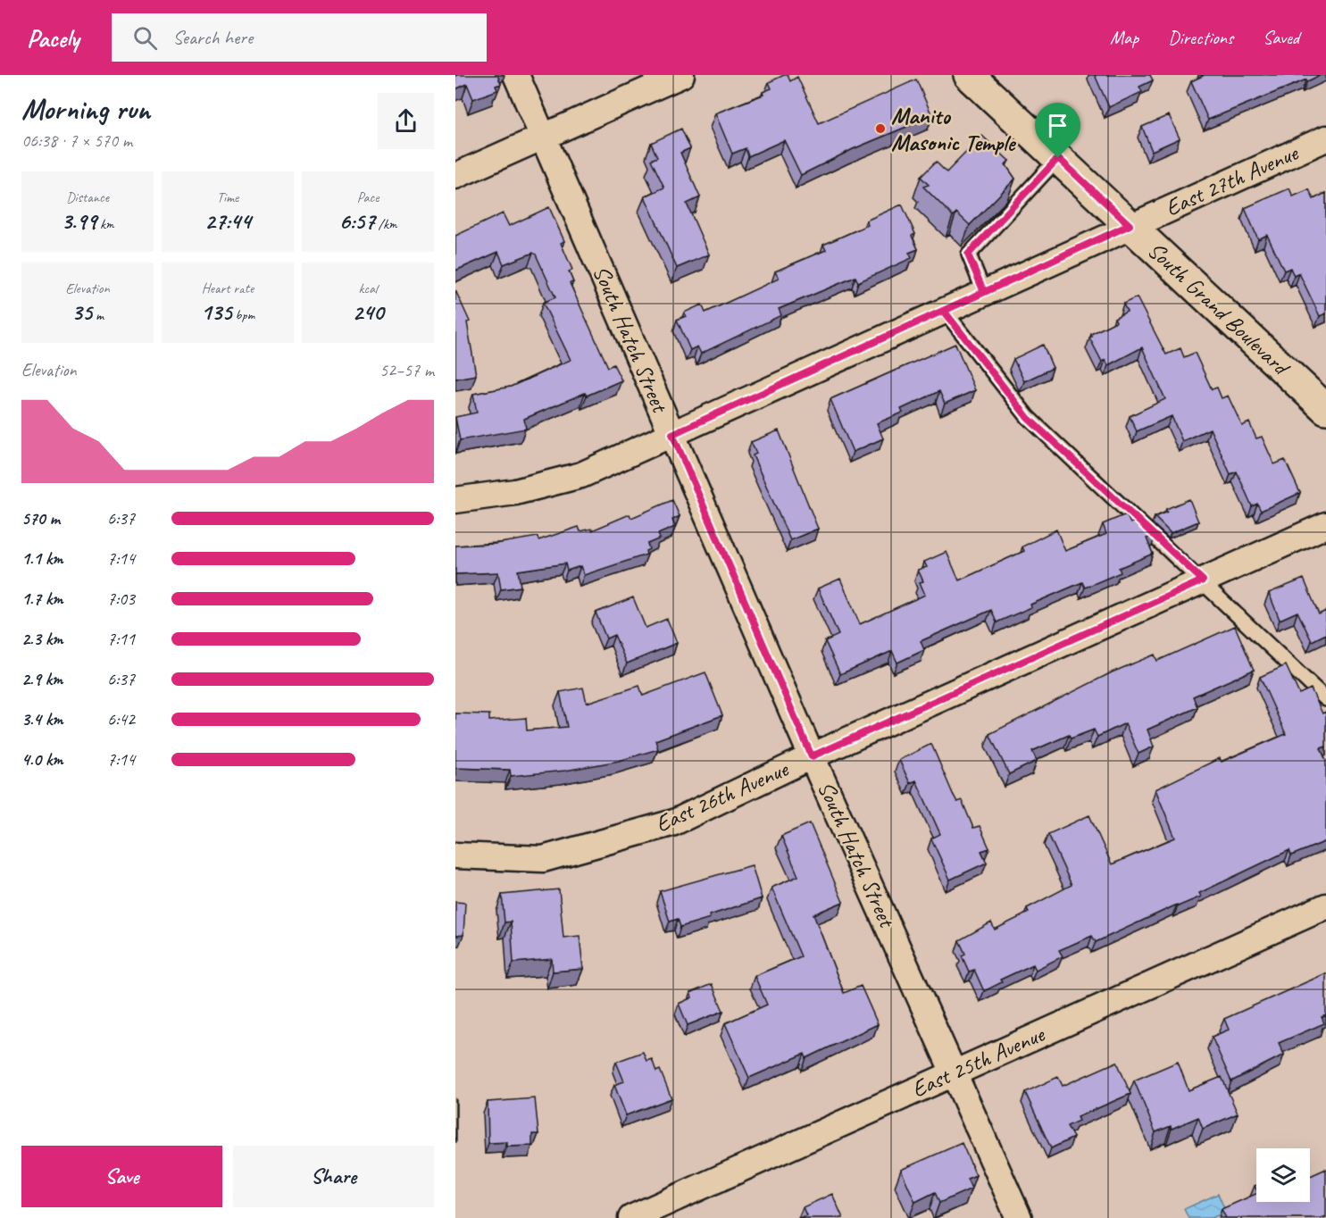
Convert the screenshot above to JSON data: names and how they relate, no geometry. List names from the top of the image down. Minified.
{"streets":{"main road":["South Grand Boulevard"],"street":["East 27th Avenue","South Hatch Street","East 26th Avenue","East 25th Avenue"]},"crossings":[["East 27th Avenue","South Grand Boulevard"],["East 27th Avenue","South Hatch Street"],["South Hatch Street","East 26th Avenue"],["South Hatch Street","East 25th Avenue"]],"places":["Manito Masonic Temple"],"page":{"header":"Pacely","search":"Search here","nav":["Map","Directions","Saved"],"heading":["Morning run","06:38 · 7 × 570 m"],"stats":[["Distance","3.99 km"],["Time","27:44"],["Pace","6:57 /km"],["Elevation","35 m"],["Heart rate","135 bpm"],["kcal","240"]],"chart":["Elevation","52–57 m"],"list":[{"name":"570 m","note":"6:37"},{"name":"1.1 km","note":"7:14"},{"name":"1.7 km","note":"7:03"},{"name":"2.3 km","note":"7:11"},{"name":"2.9 km","note":"6:37"},{"name":"3.4 km","note":"6:42"},{"name":"4.0 km","note":"7:14"}],"buttons":["Save","Share"]}}
